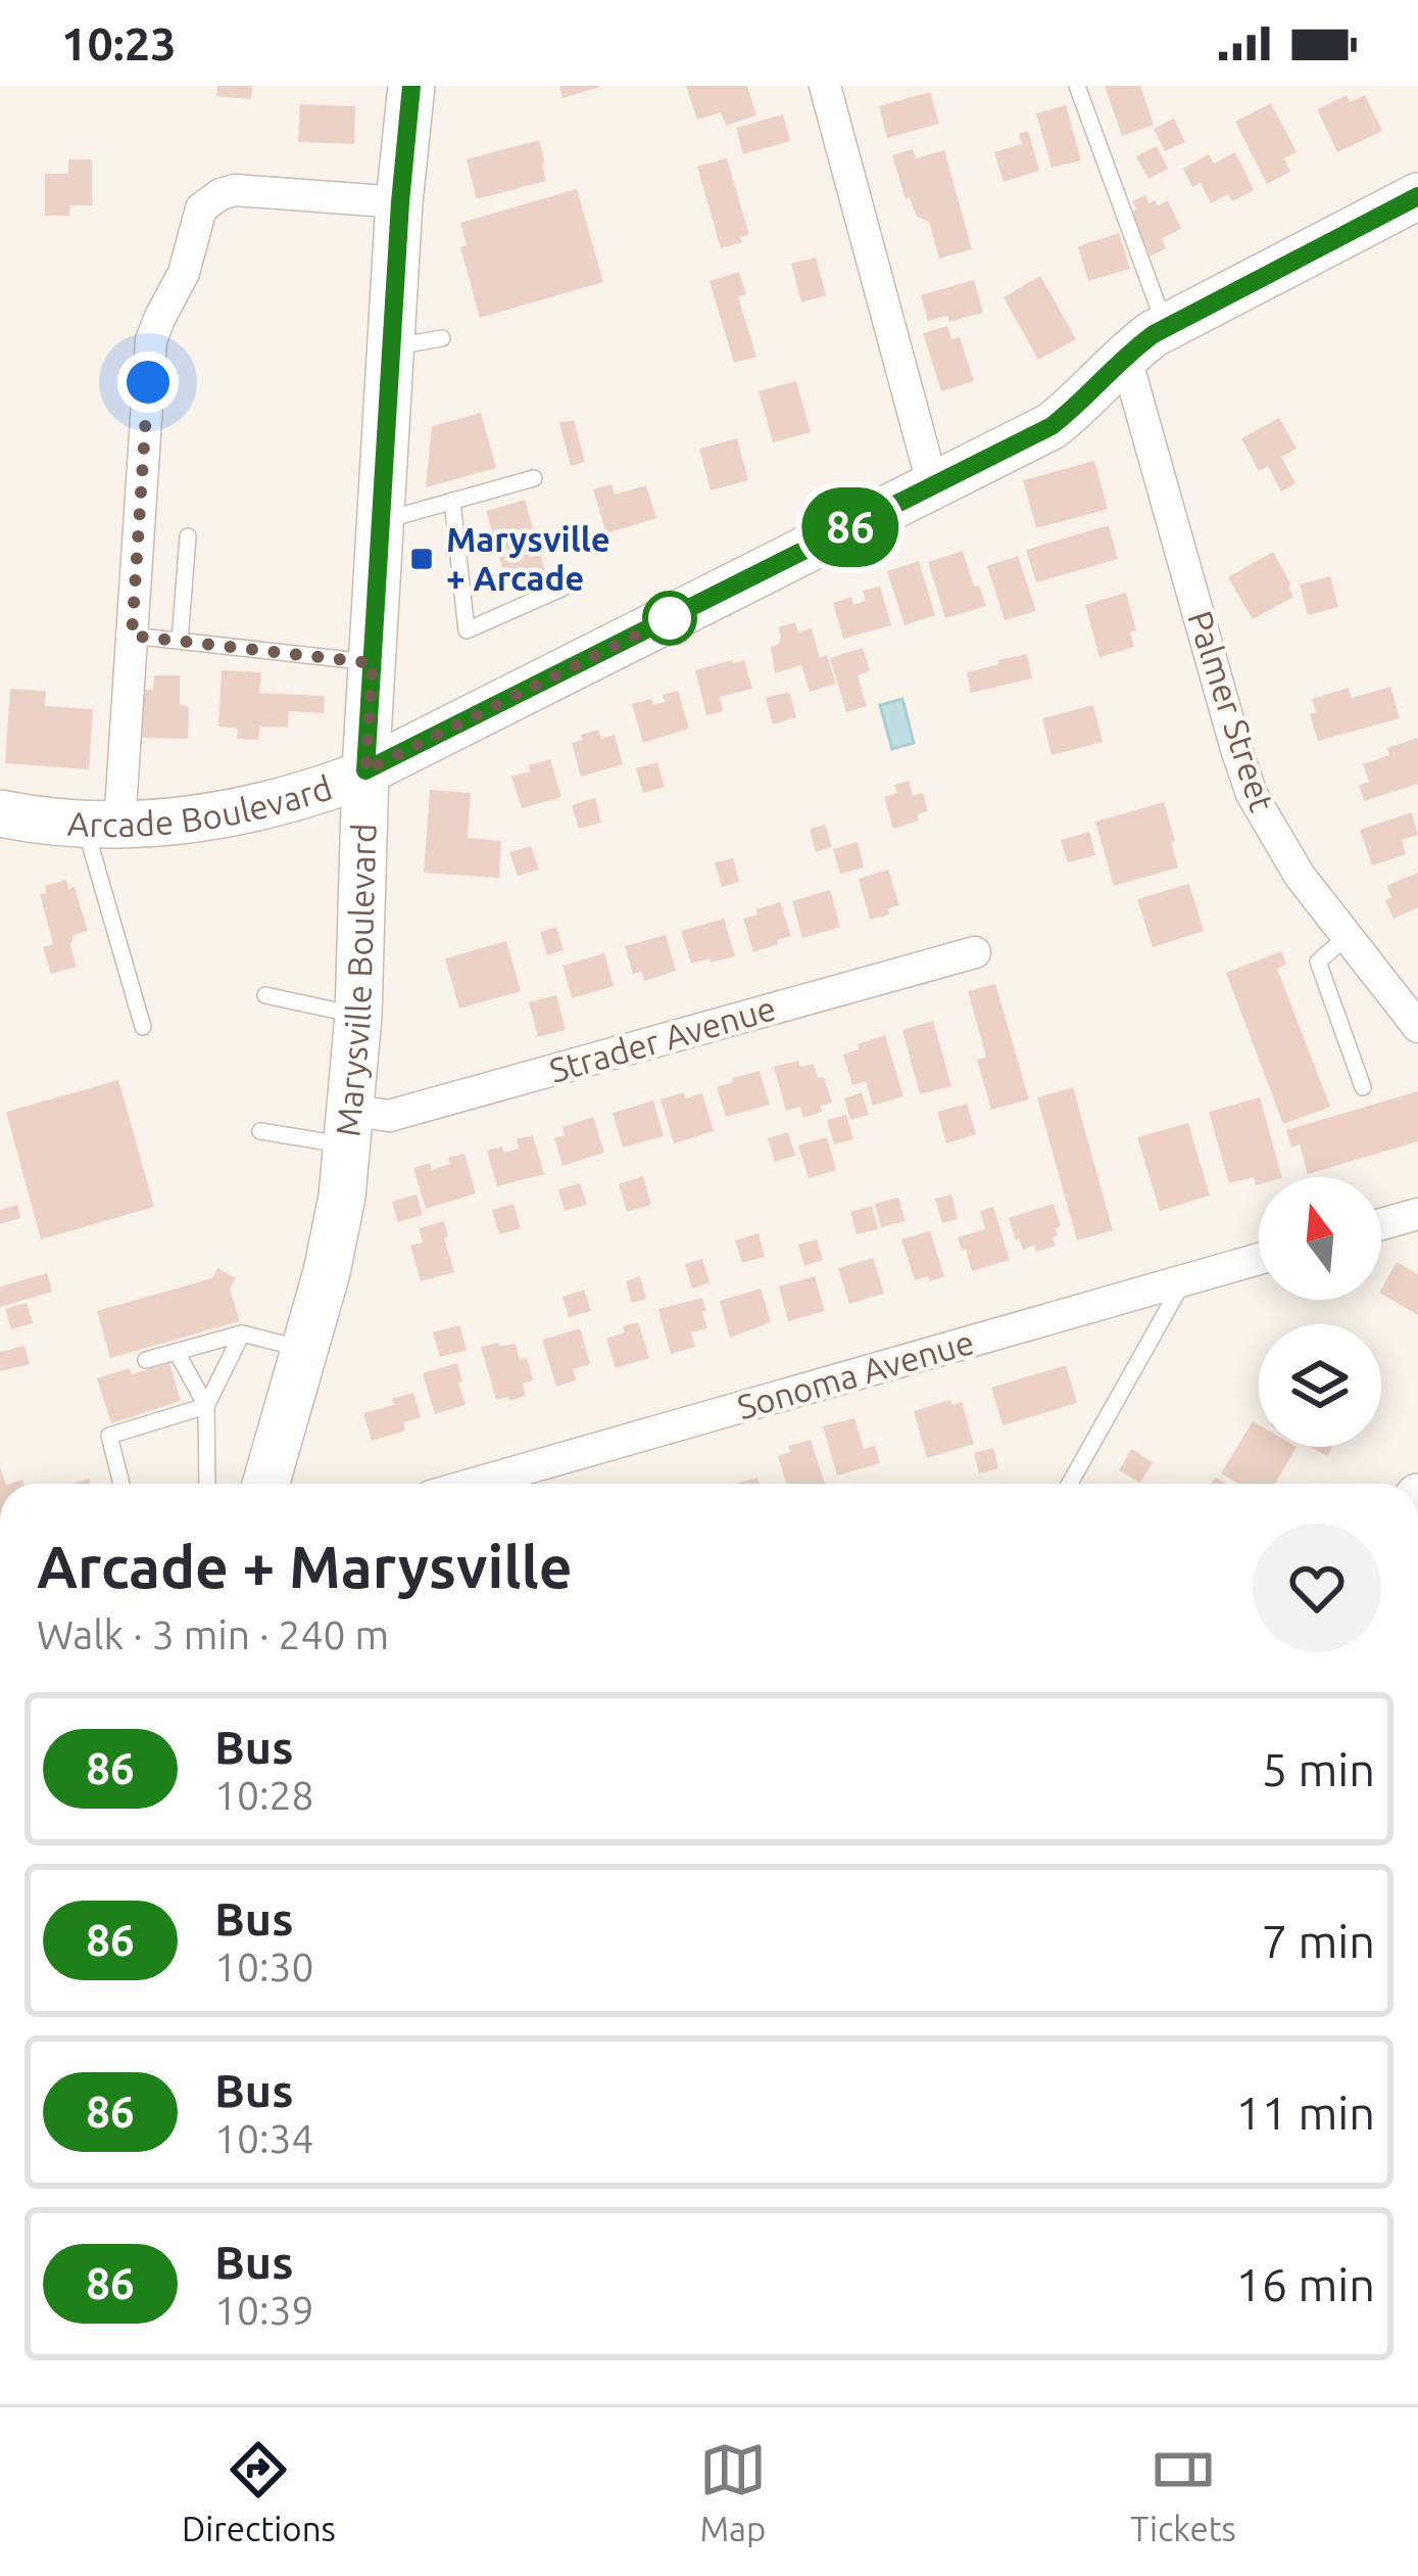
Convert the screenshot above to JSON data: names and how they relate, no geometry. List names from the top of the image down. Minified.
{"streets":{"street":["Palmer Street","Arcade Boulevard","Marysville Boulevard","Strader Avenue","Sonoma Avenue"]},"crossings":[["Palmer Street","Arcade Boulevard"],["Arcade Boulevard","Marysville Boulevard"],["Marysville Boulevard","Strader Avenue"]],"places":{"transit":["Marysville + Arcade"]},"lines":["bus line 86"],"north":"top","page":{"status":"10:23","on_map":"86","heading":["Arcade + Marysville","Walk · 3 min · 240 m"],"list":[{"mark":"86","name":"Bus","note":"10:28","value":"5 min"},{"mark":"86","name":"Bus","note":"10:30","value":"7 min"},{"mark":"86","name":"Bus","note":"10:34","value":"11 min"},{"mark":"86","name":"Bus","note":"10:39","value":"16 min"}],"tabs":["Directions","Map","Tickets"]}}
